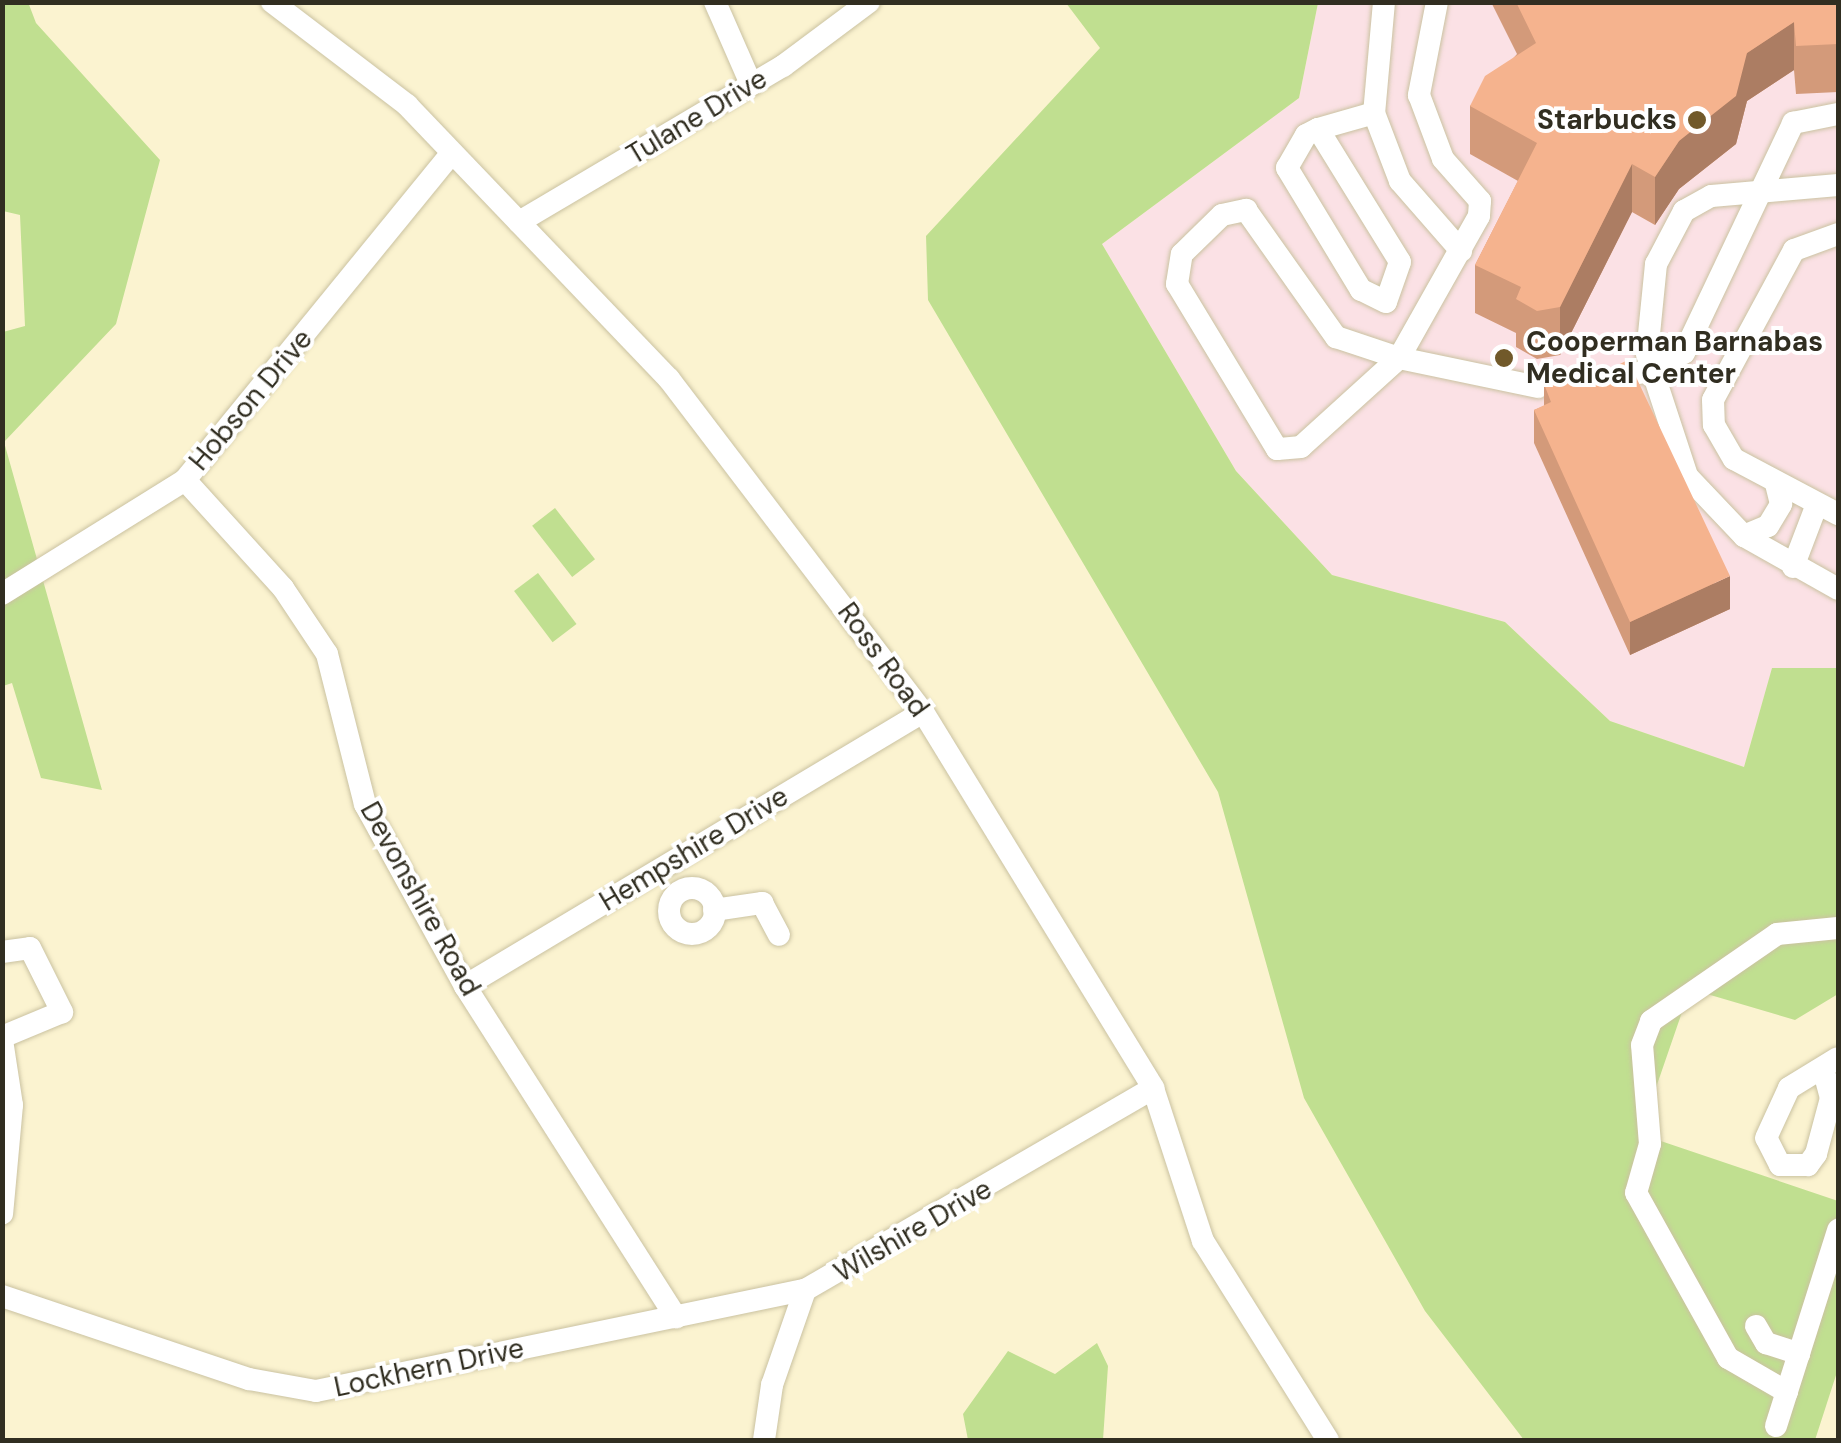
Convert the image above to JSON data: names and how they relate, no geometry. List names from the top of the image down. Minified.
{"streets":{"street":["Tulane Drive","Hobson Drive","Ross Road","Hempshire Drive","Devonshire Road","Wilshire Drive","Lockhern Drive"]},"crossings":[["Tulane Drive","Ross Road"],["Hobson Drive","Ross Road"],["Hobson Drive","Devonshire Road"],["Ross Road","Hempshire Drive"],["Ross Road","Wilshire Drive"],["Hempshire Drive","Devonshire Road"],["Devonshire Road","Lockhern Drive"],["Wilshire Drive","Lockhern Drive"]],"places":["Starbucks","Cooperman Barnabas Medical Center"]}
